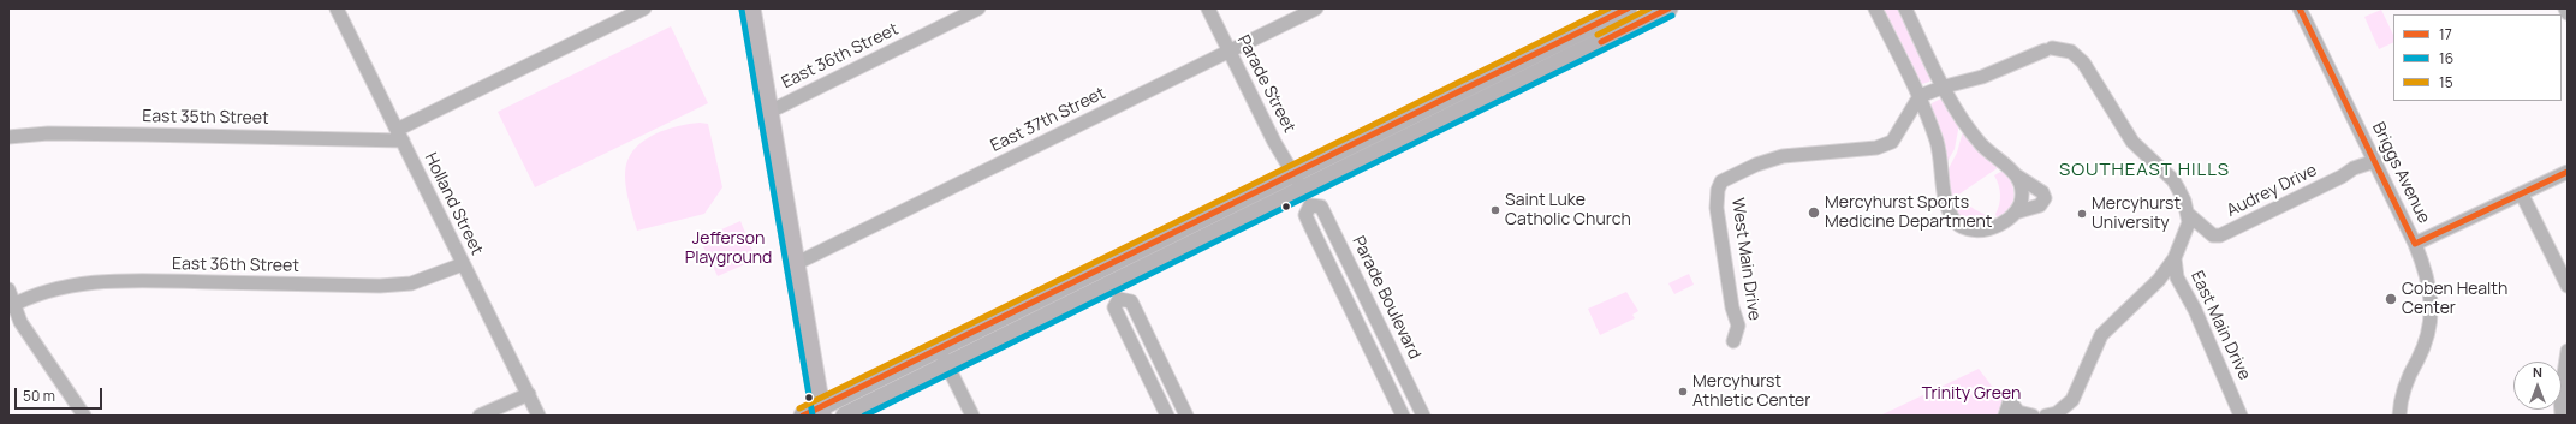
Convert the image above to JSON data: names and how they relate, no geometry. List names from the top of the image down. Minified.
{"streets":{"street":["East 36th Street","Parade Street","East 35th Street","East 37th Street","Briggs Avenue","Audrey Drive","Holland Street","West Main Drive","Parade Boulevard","East Main Drive"]},"crossings":[["East 36th Street","Holland Street"],["Parade Street","East 37th Street"],["Parade Street","Parade Boulevard"],["East 35th Street","Holland Street"],["Briggs Avenue","Audrey Drive"],["Audrey Drive","East Main Drive"]],"districts":["SOUTHEAST HILLS"],"parks":["Jefferson Playground","Trinity Green"],"places":["Saint Luke Catholic Church","Mercyhurst Sports Medicine Department","Mercyhurst University","Coben Health Center","Mercyhurst Athletic Center"],"lines":["transit line 17","transit line 15","transit line 16"],"legend":["17","16","15"],"scale_bar":"50 m","north":"top"}
